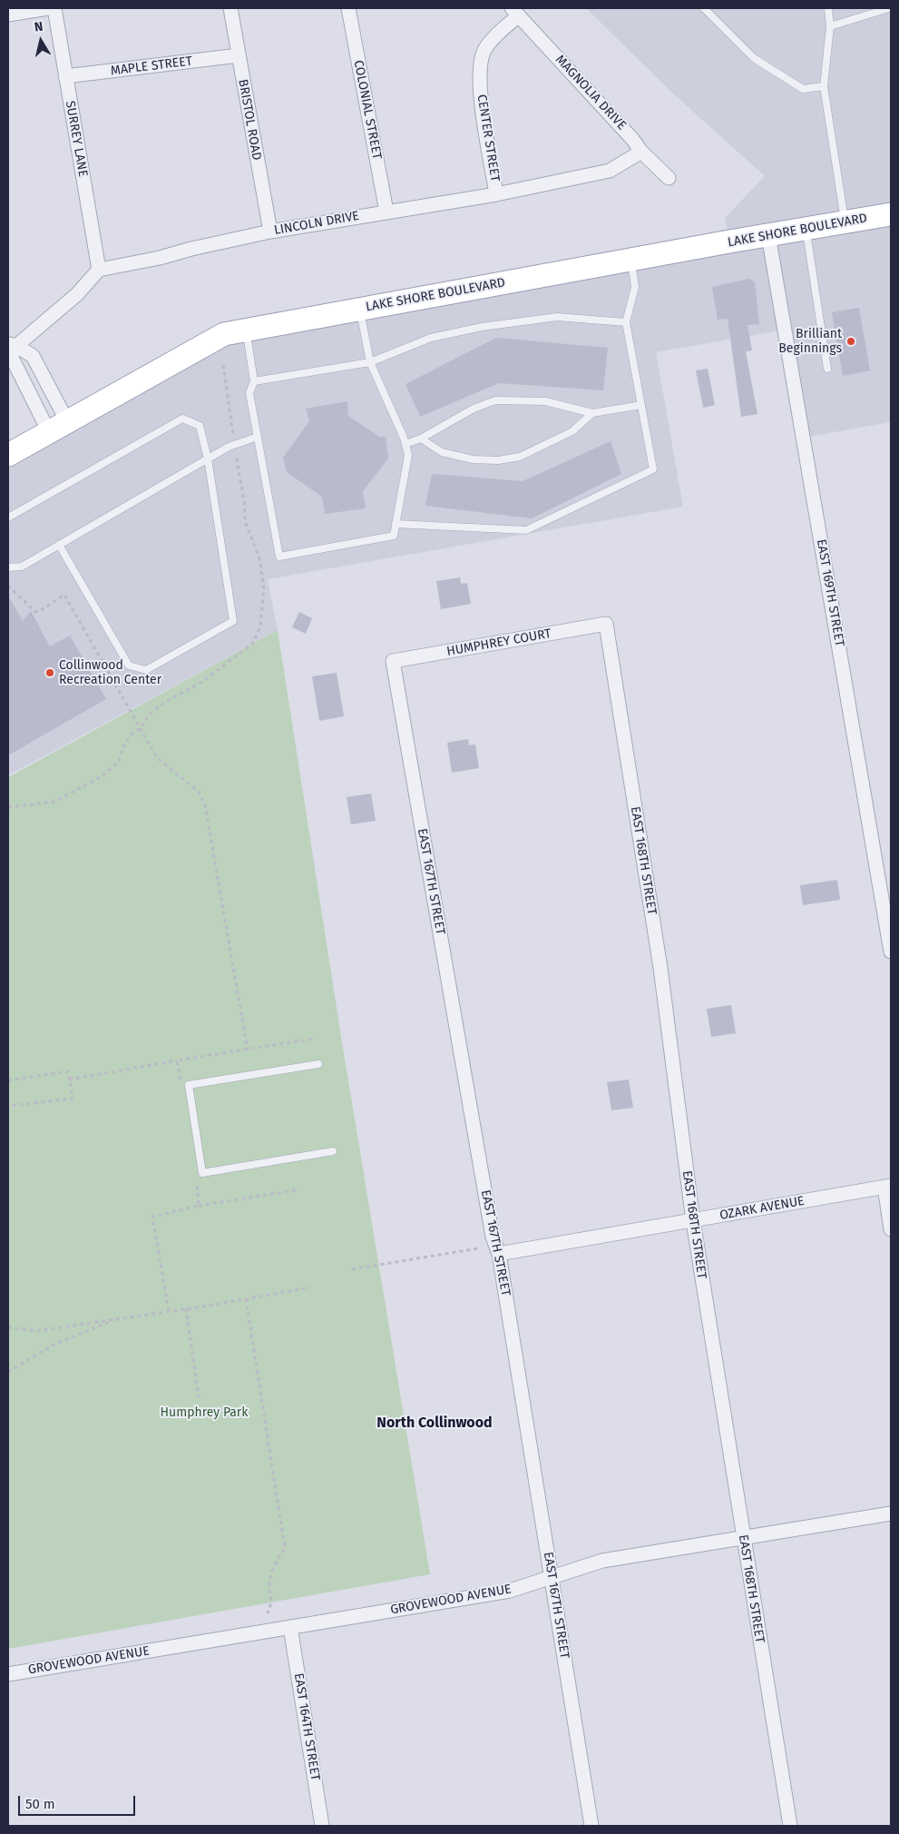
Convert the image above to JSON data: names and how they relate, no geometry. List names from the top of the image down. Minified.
{"streets":{"main road":["LAKE SHORE BOULEVARD"],"street":["MAPLE STREET","MAGNOLIA DRIVE","COLONIAL STREET","BRISTOL ROAD","CENTER STREET","SURREY LANE","LINCOLN DRIVE","EAST 169TH STREET","HUMPHREY COURT","EAST 168TH STREET","EAST 167TH STREET","OZARK AVENUE","GROVEWOOD AVENUE","EAST 164TH STREET"]},"crossings":[["MAPLE STREET","BRISTOL ROAD"],["MAPLE STREET","SURREY LANE"],["MAGNOLIA DRIVE","CENTER STREET"],["MAGNOLIA DRIVE","LINCOLN DRIVE"],["COLONIAL STREET","LINCOLN DRIVE"],["BRISTOL ROAD","LINCOLN DRIVE"],["CENTER STREET","LINCOLN DRIVE"],["SURREY LANE","LINCOLN DRIVE"],["LAKE SHORE BOULEVARD","EAST 169TH STREET"],["HUMPHREY COURT","EAST 168TH STREET"],["HUMPHREY COURT","EAST 167TH STREET"],["EAST 168TH STREET","OZARK AVENUE"],["EAST 168TH STREET","GROVEWOOD AVENUE"],["EAST 167TH STREET","OZARK AVENUE"],["EAST 167TH STREET","GROVEWOOD AVENUE"],["GROVEWOOD AVENUE","EAST 164TH STREET"]],"districts":["North Collinwood"],"parks":["Humphrey Park"],"places":["Brilliant Beginnings","Collinwood Recreation Center"],"scale_bar":"50 m","north":"top"}
